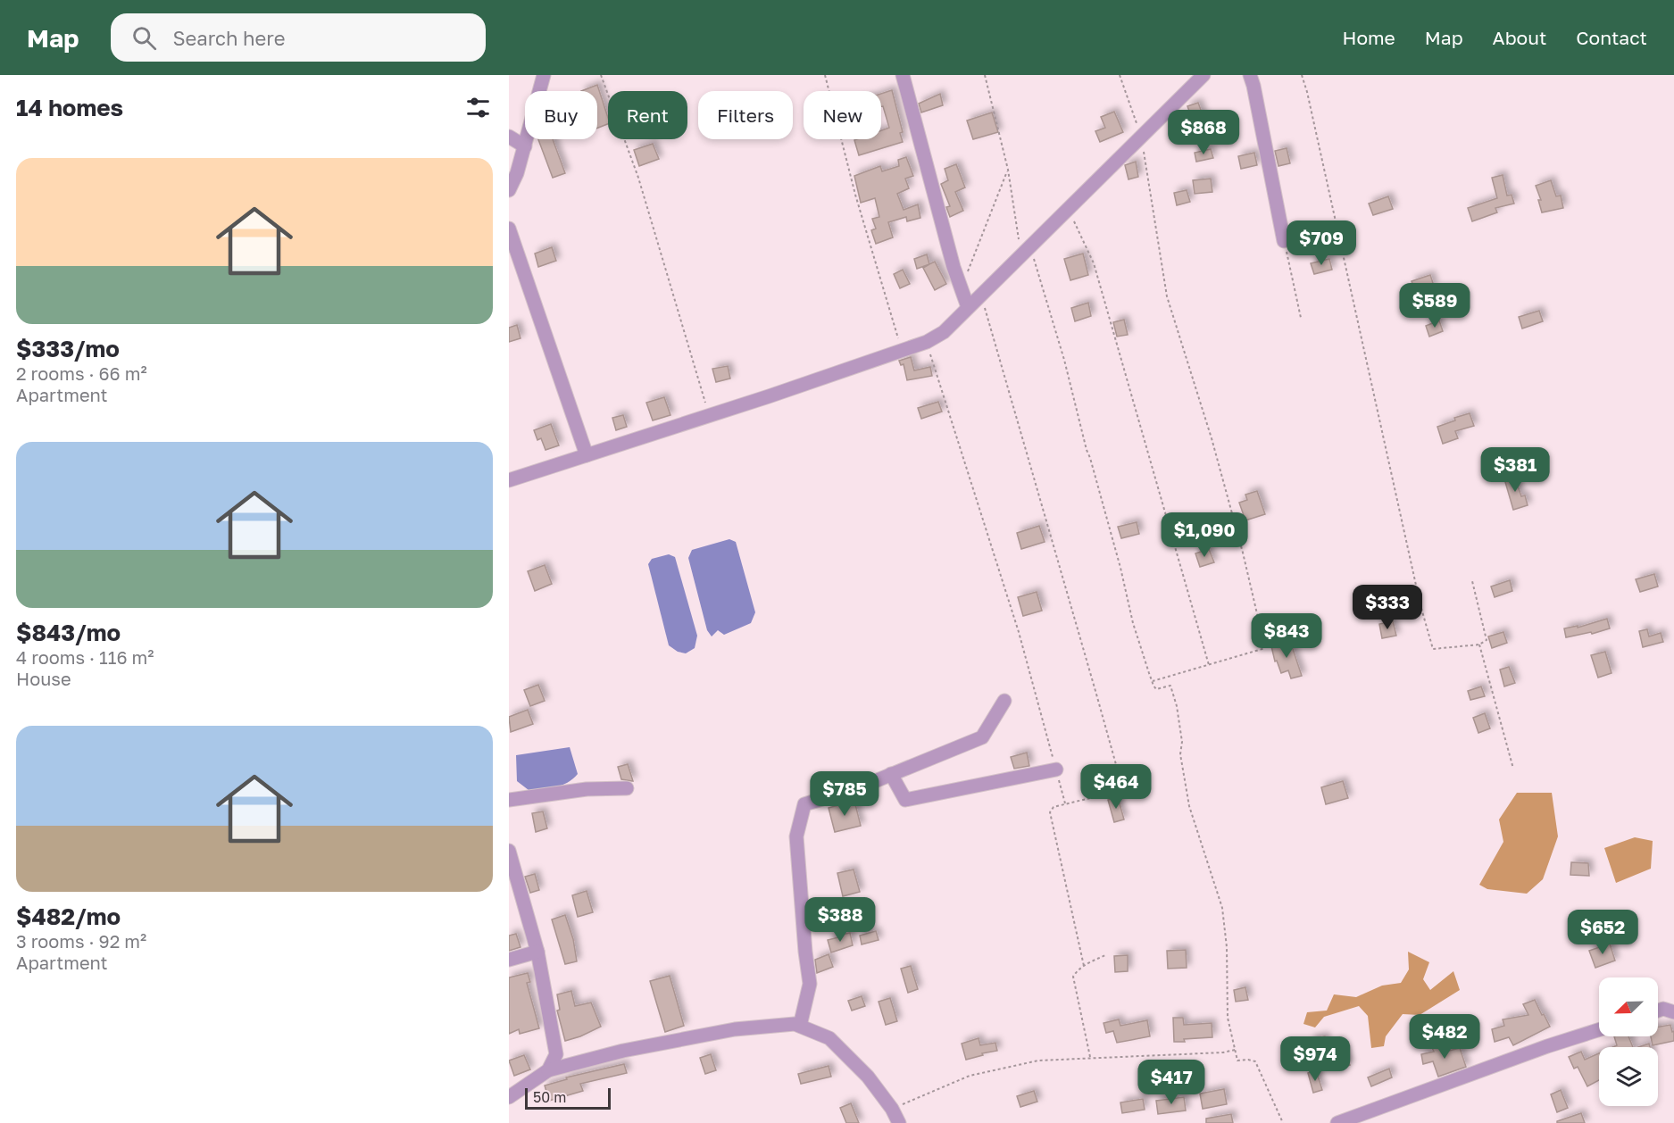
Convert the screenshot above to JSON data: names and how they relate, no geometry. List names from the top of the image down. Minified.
{"scale_bar":"50 m","north":"bottom left","page":{"header":"Map","search":"Search here","nav":["Home","Map","About","Contact"],"heading":"14 homes","chip":["Buy","Rent","Filters","New"],"price":["$868","$709","$589","$381","$1,090","$333","$843","$464","$785","$388","$652","$482","$974","$417"],"list":[{"name":"$333/mo","note":"2 rooms · 66 m² · Apartment"},{"name":"$843/mo","note":"4 rooms · 116 m² · House"},{"name":"$482/mo","note":"3 rooms · 92 m² · Apartment"}],"scale":"50 m"}}
